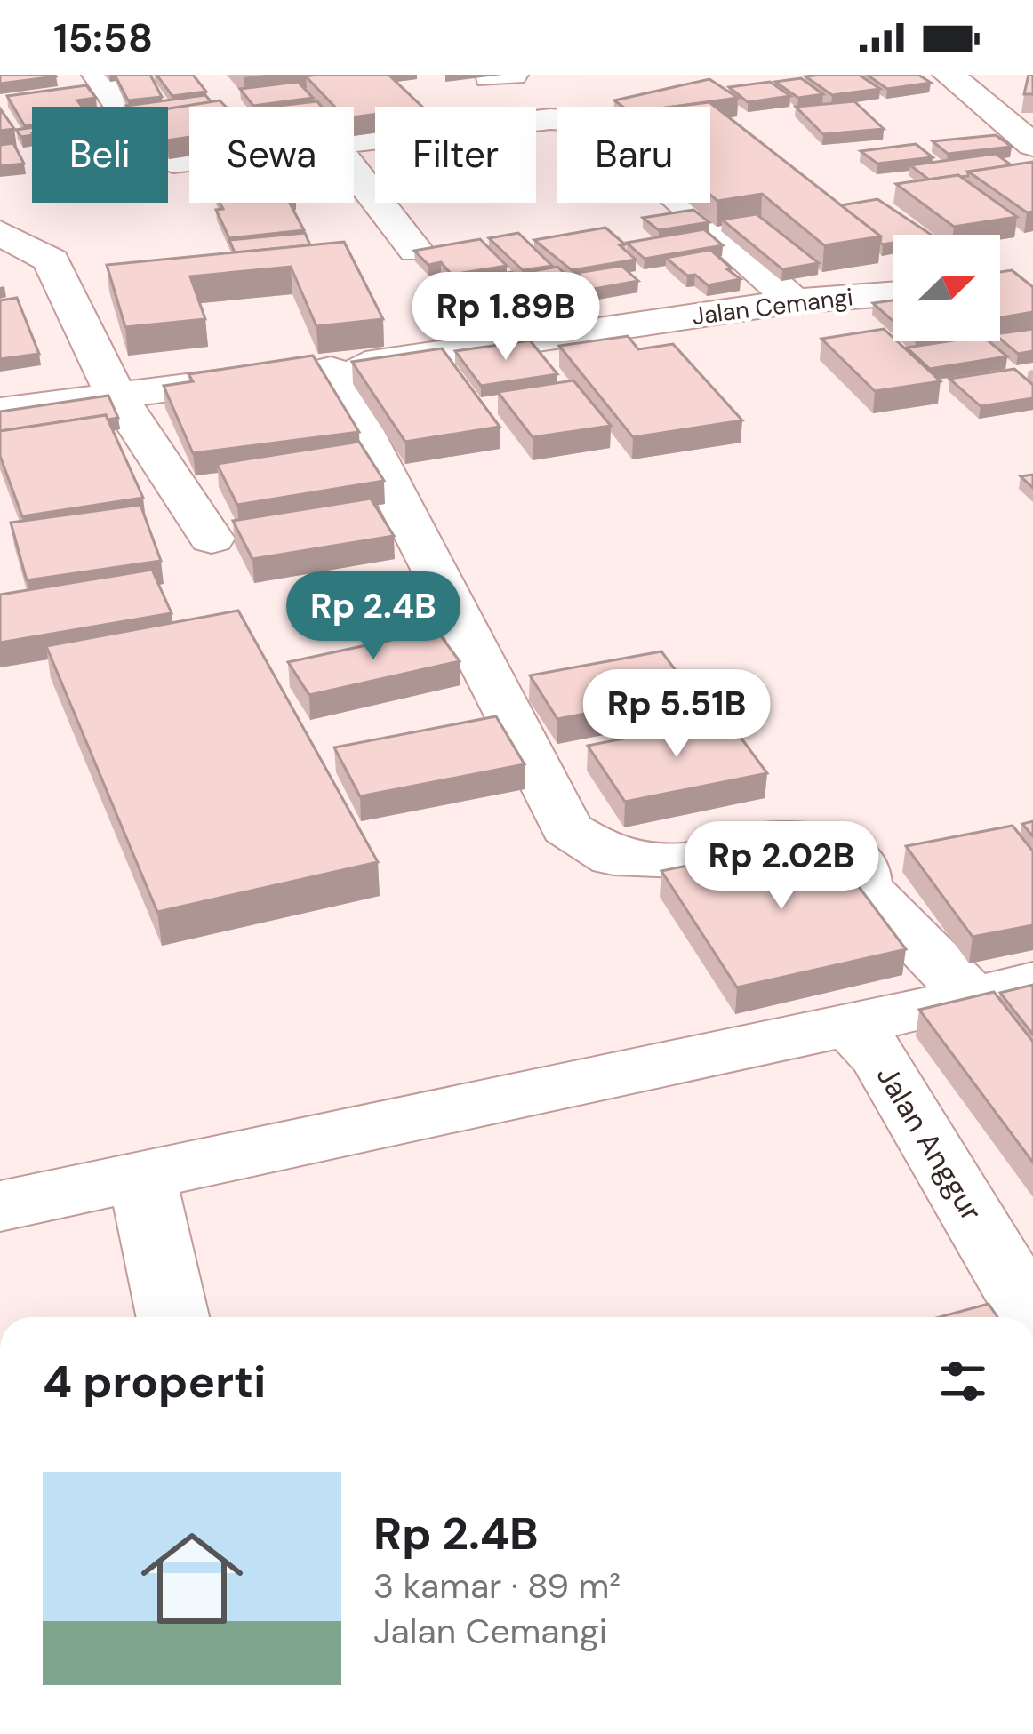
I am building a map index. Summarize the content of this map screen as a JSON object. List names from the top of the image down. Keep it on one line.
{"streets":{"street":["Jalan Cemangi","Jalan Anggur"]},"north":"top right","page":{"status":"15:58","chip":["Beli","Sewa","Filter","Baru"],"price":["Rp 1.89B","Rp 2.4B","Rp 5.51B","Rp 2.02B"],"heading":"4 properti","list":[{"name":"Rp 2.4B","note":"3 kamar · 89 m² · Jalan Cemangi"}]}}
